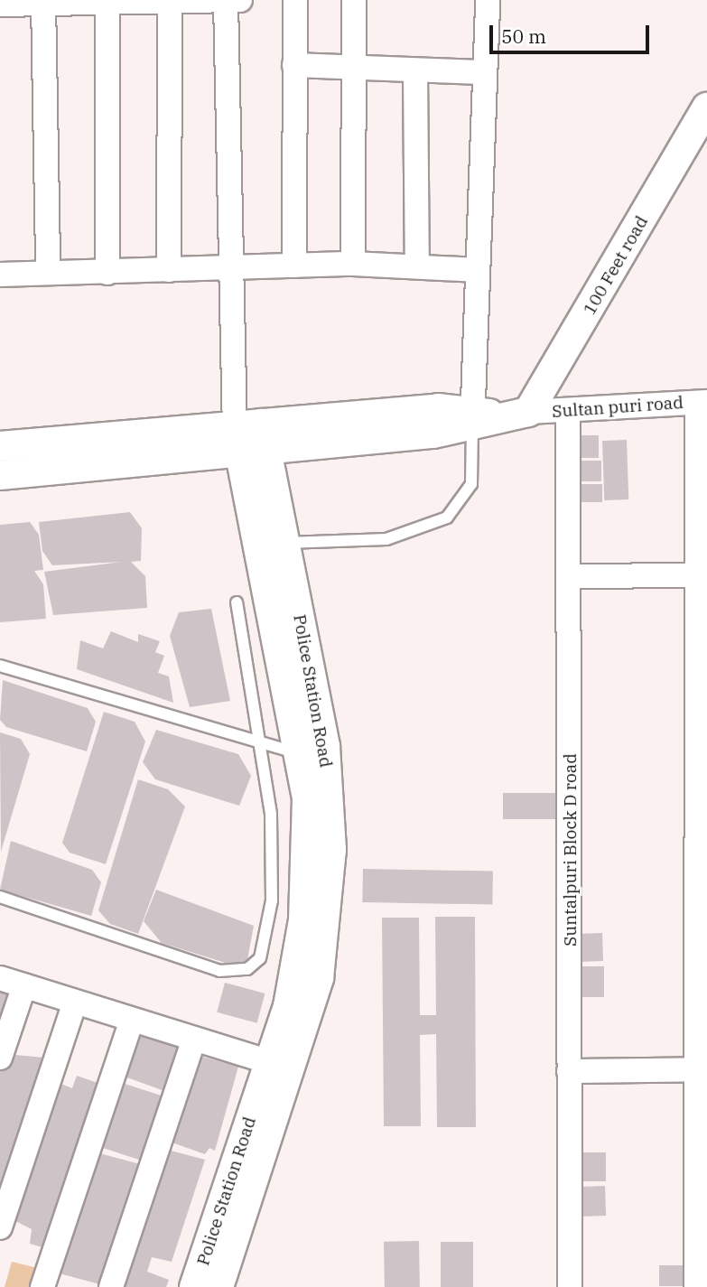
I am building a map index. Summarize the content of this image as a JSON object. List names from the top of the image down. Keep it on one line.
{"streets":{"street":["100 Feet road","Sultan puri road","Police Station Road","Suntalpuri Block D road"]},"crossings":[["100 Feet road","Sultan puri road"],["Sultan puri road","Suntalpuri Block D road"]],"scale_bar":"50 m"}
